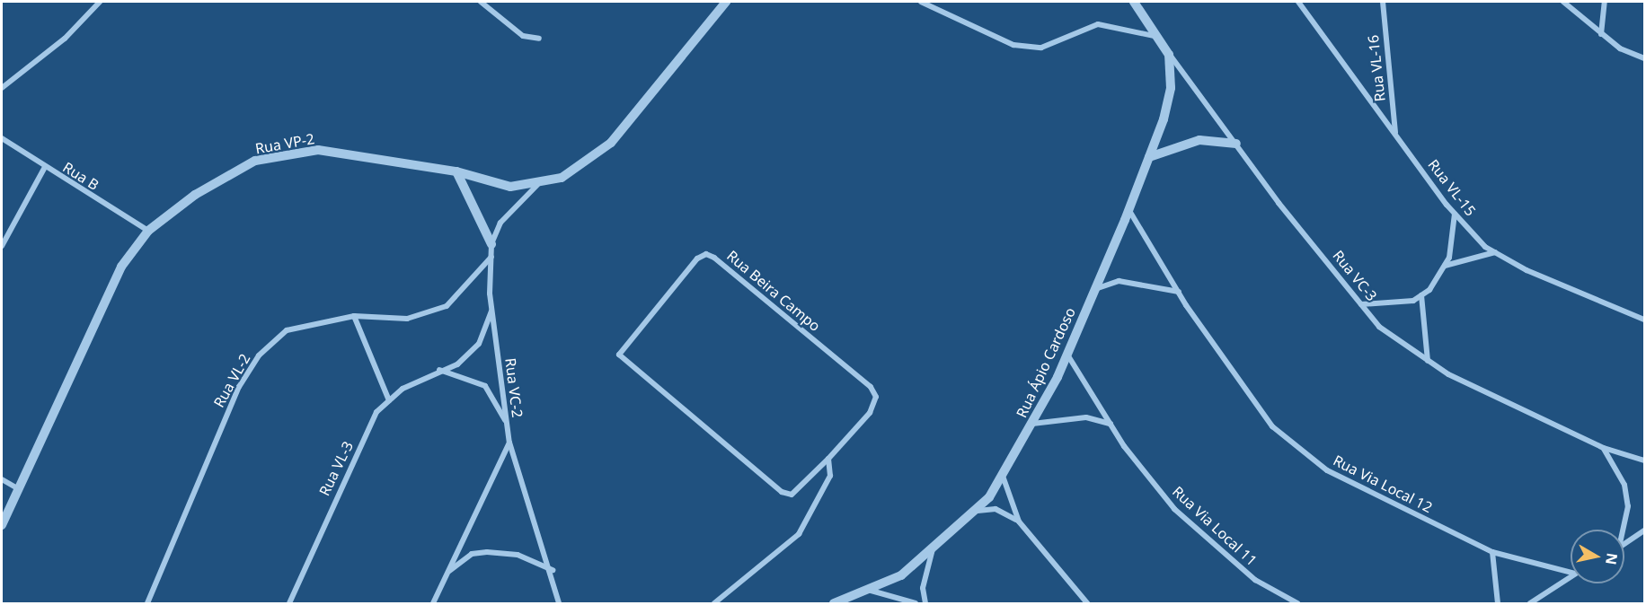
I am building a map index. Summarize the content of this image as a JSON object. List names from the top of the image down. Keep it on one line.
{"streets":{"street":["Rua VL-16","Rua VP-2","Rua B","Rua VL-15","Rua VC-3","Rua Beira Campo","Rua Ápio Cardoso","Rua VL-2","Rua VC-2","Rua VL-3","Rua Via Local 12","Rua Via Local 11"]},"crossings":[["Rua VL-16","Rua VL-15"],["Rua VP-2","Rua B"],["Rua VP-2","Rua VC-2"],["Rua VC-3","Rua Ápio Cardoso"],["Rua Ápio Cardoso","Rua Via Local 12"],["Rua Ápio Cardoso","Rua Via Local 11"],["Rua VL-2","Rua VC-2"],["Rua VC-2","Rua VL-3"]],"north":"right"}
